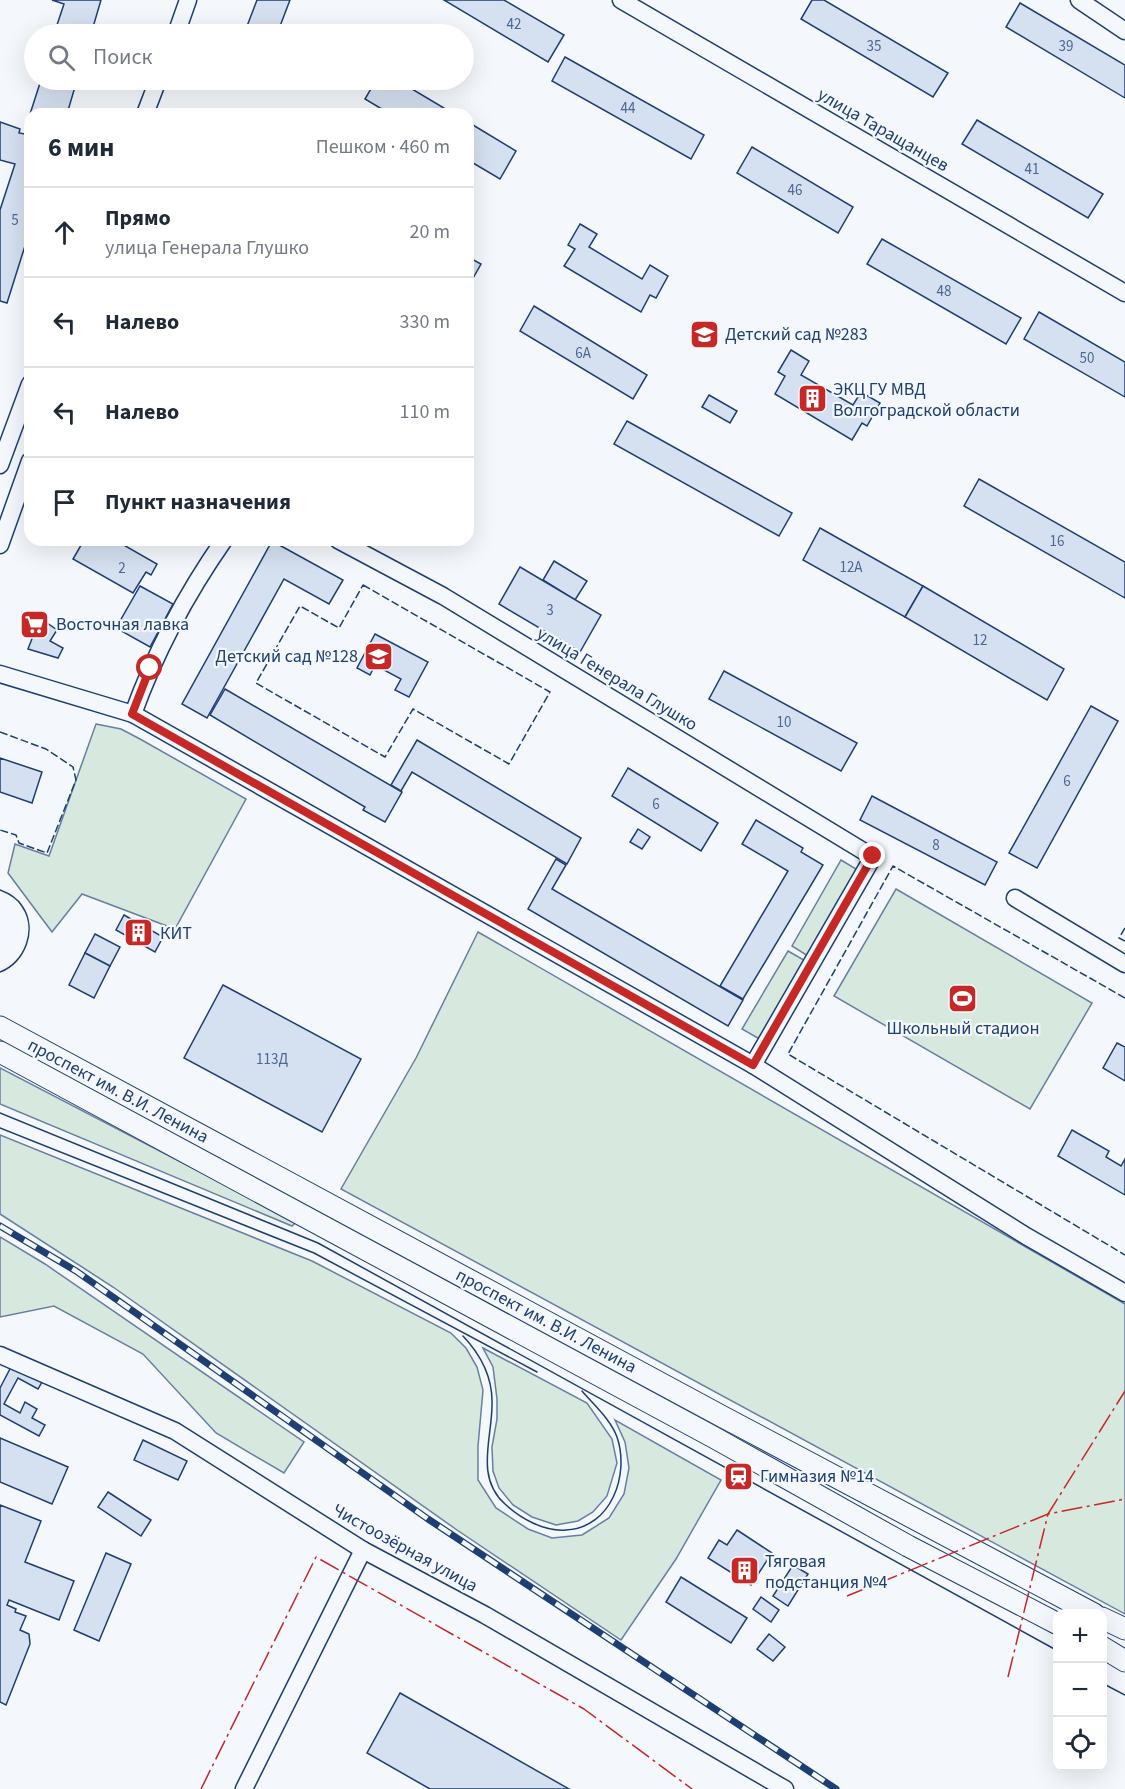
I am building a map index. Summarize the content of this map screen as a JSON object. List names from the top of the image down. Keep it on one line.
{"streets":{"main road":["проспект им. В.И. Ленина"],"street":["улица Таращанцев","улица Генерала Глушко","Чистоозёрная улица"]},"places":{"school or university":["Детский сад №283","Детский сад №128"],"building":["ЭКЦ ГУ МВД Волгоградской области","КИТ","Тяговая подстанция №4"],"supermarket":["Восточная лавка"],"sports":["Школьный стадион"],"station":["Гимназия №14"]},"house_numbers":["42","35","39","44","41","46","5","48","6А","50","16","12А","2","3","12","10","6","6","8","113Д"],"page":{"search":"Поиск","heading":["6 мин","Пешком · 460 m"],"list":[["Прямо","улица Генерала Глушко","20 m"],["Налево","330 m"],["Налево","110 m"],"Пункт назначения"],"map_buttons":["+","−"]}}
